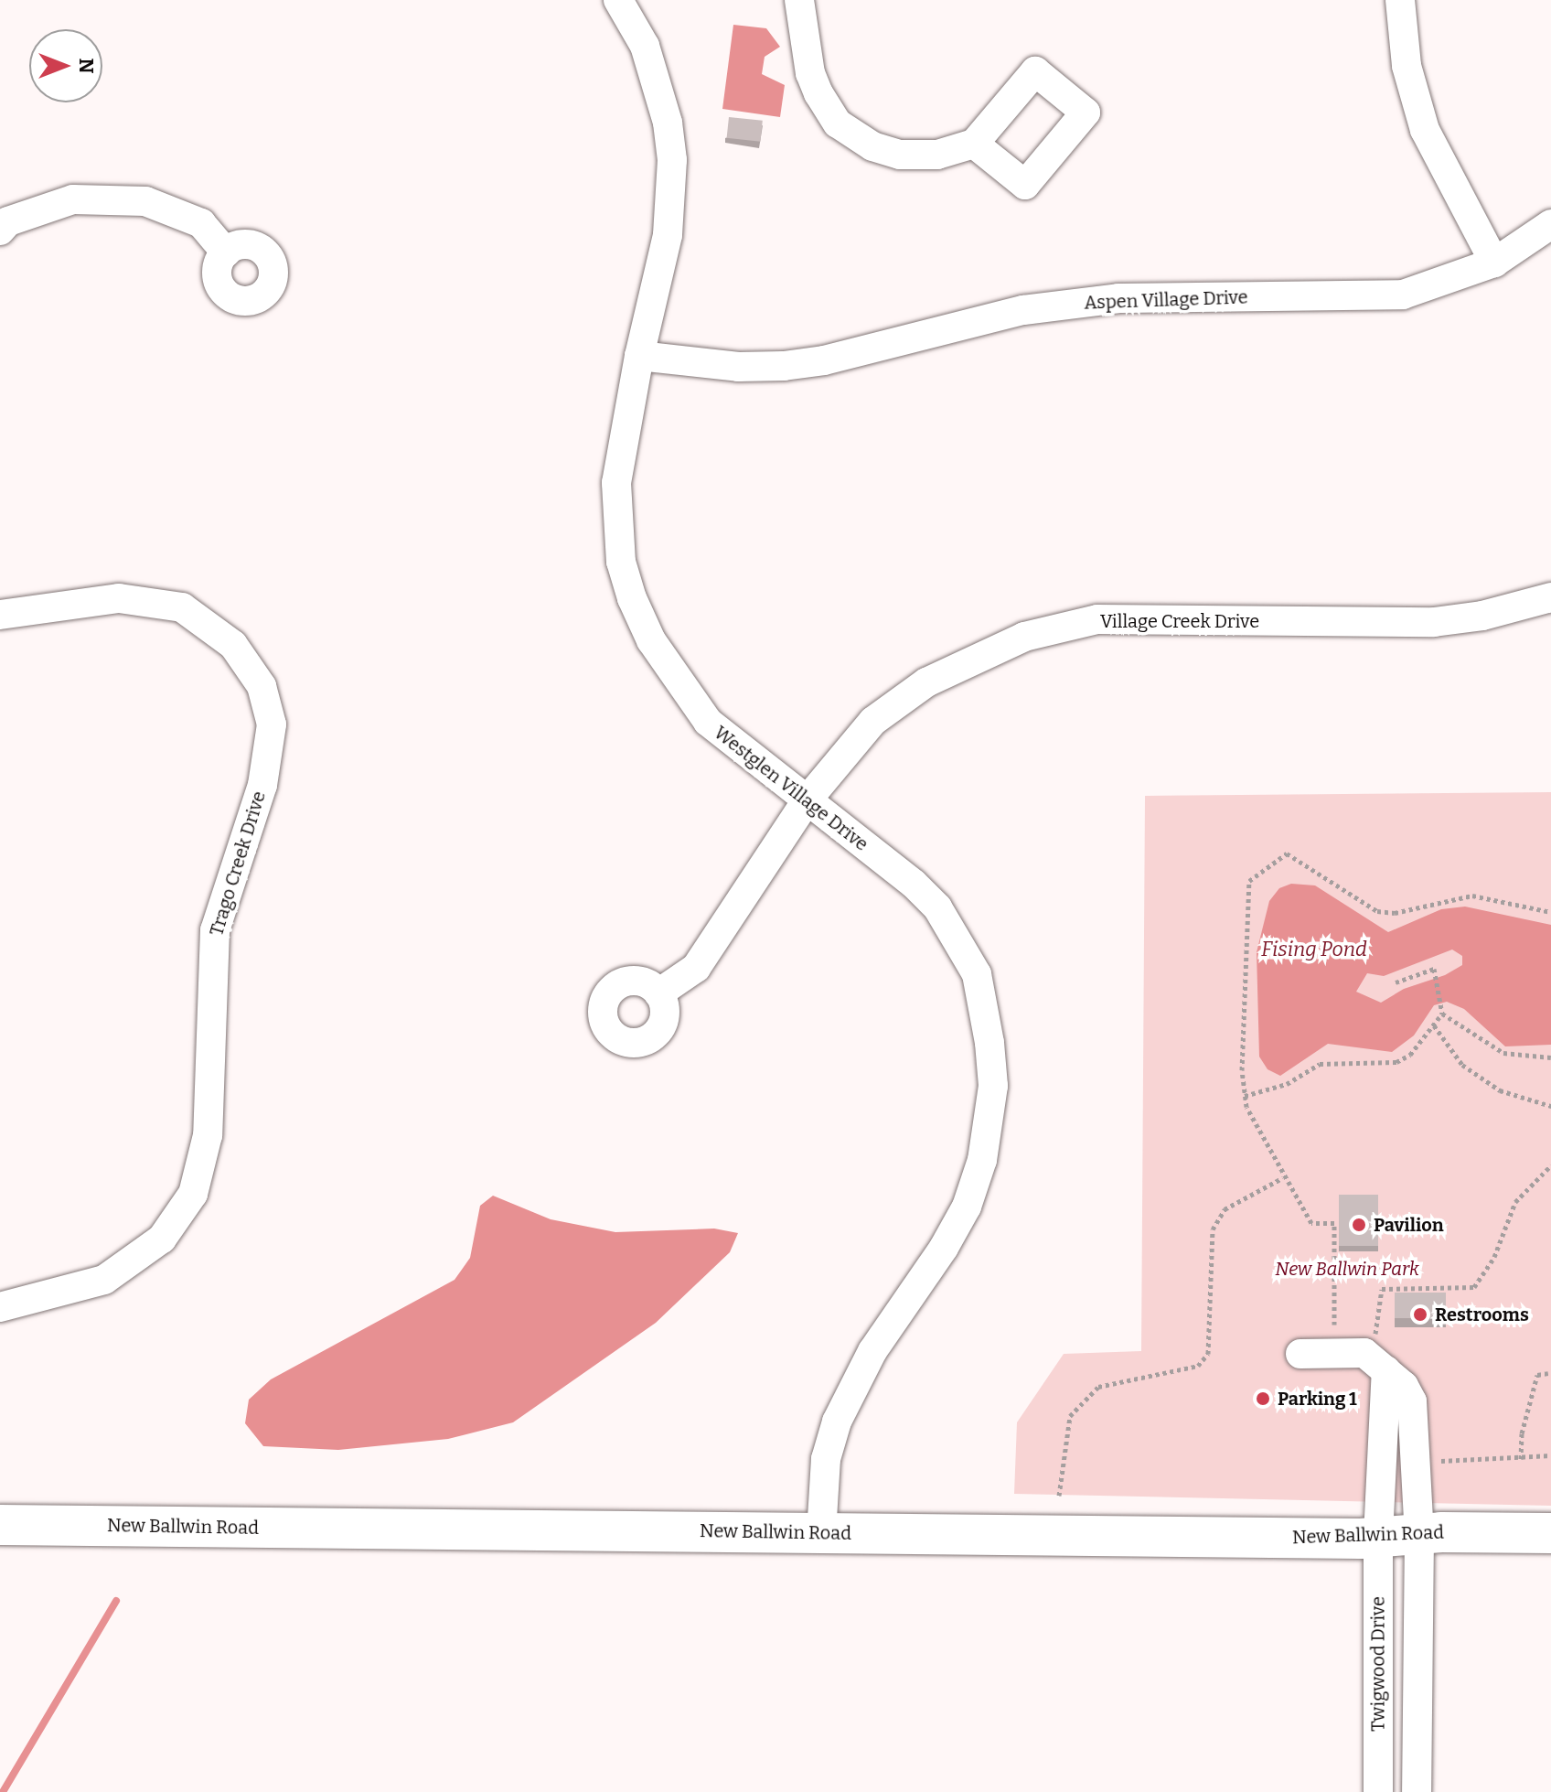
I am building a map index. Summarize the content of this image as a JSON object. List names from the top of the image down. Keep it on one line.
{"streets":{"main road":["New Ballwin Road"],"street":["Aspen Village Drive","Village Creek Drive","Westglen Village Drive","Trago Creek Drive","Twigwood Drive"]},"crossings":[["Aspen Village Drive","Westglen Village Drive"],["Village Creek Drive","Westglen Village Drive"],["Westglen Village Drive","New Ballwin Road"],["New Ballwin Road","Twigwood Drive"]],"water":["Fising Pond"],"parks":["New Ballwin Park"],"places":["Pavilion","Restrooms","Parking 1"],"north":"right"}
